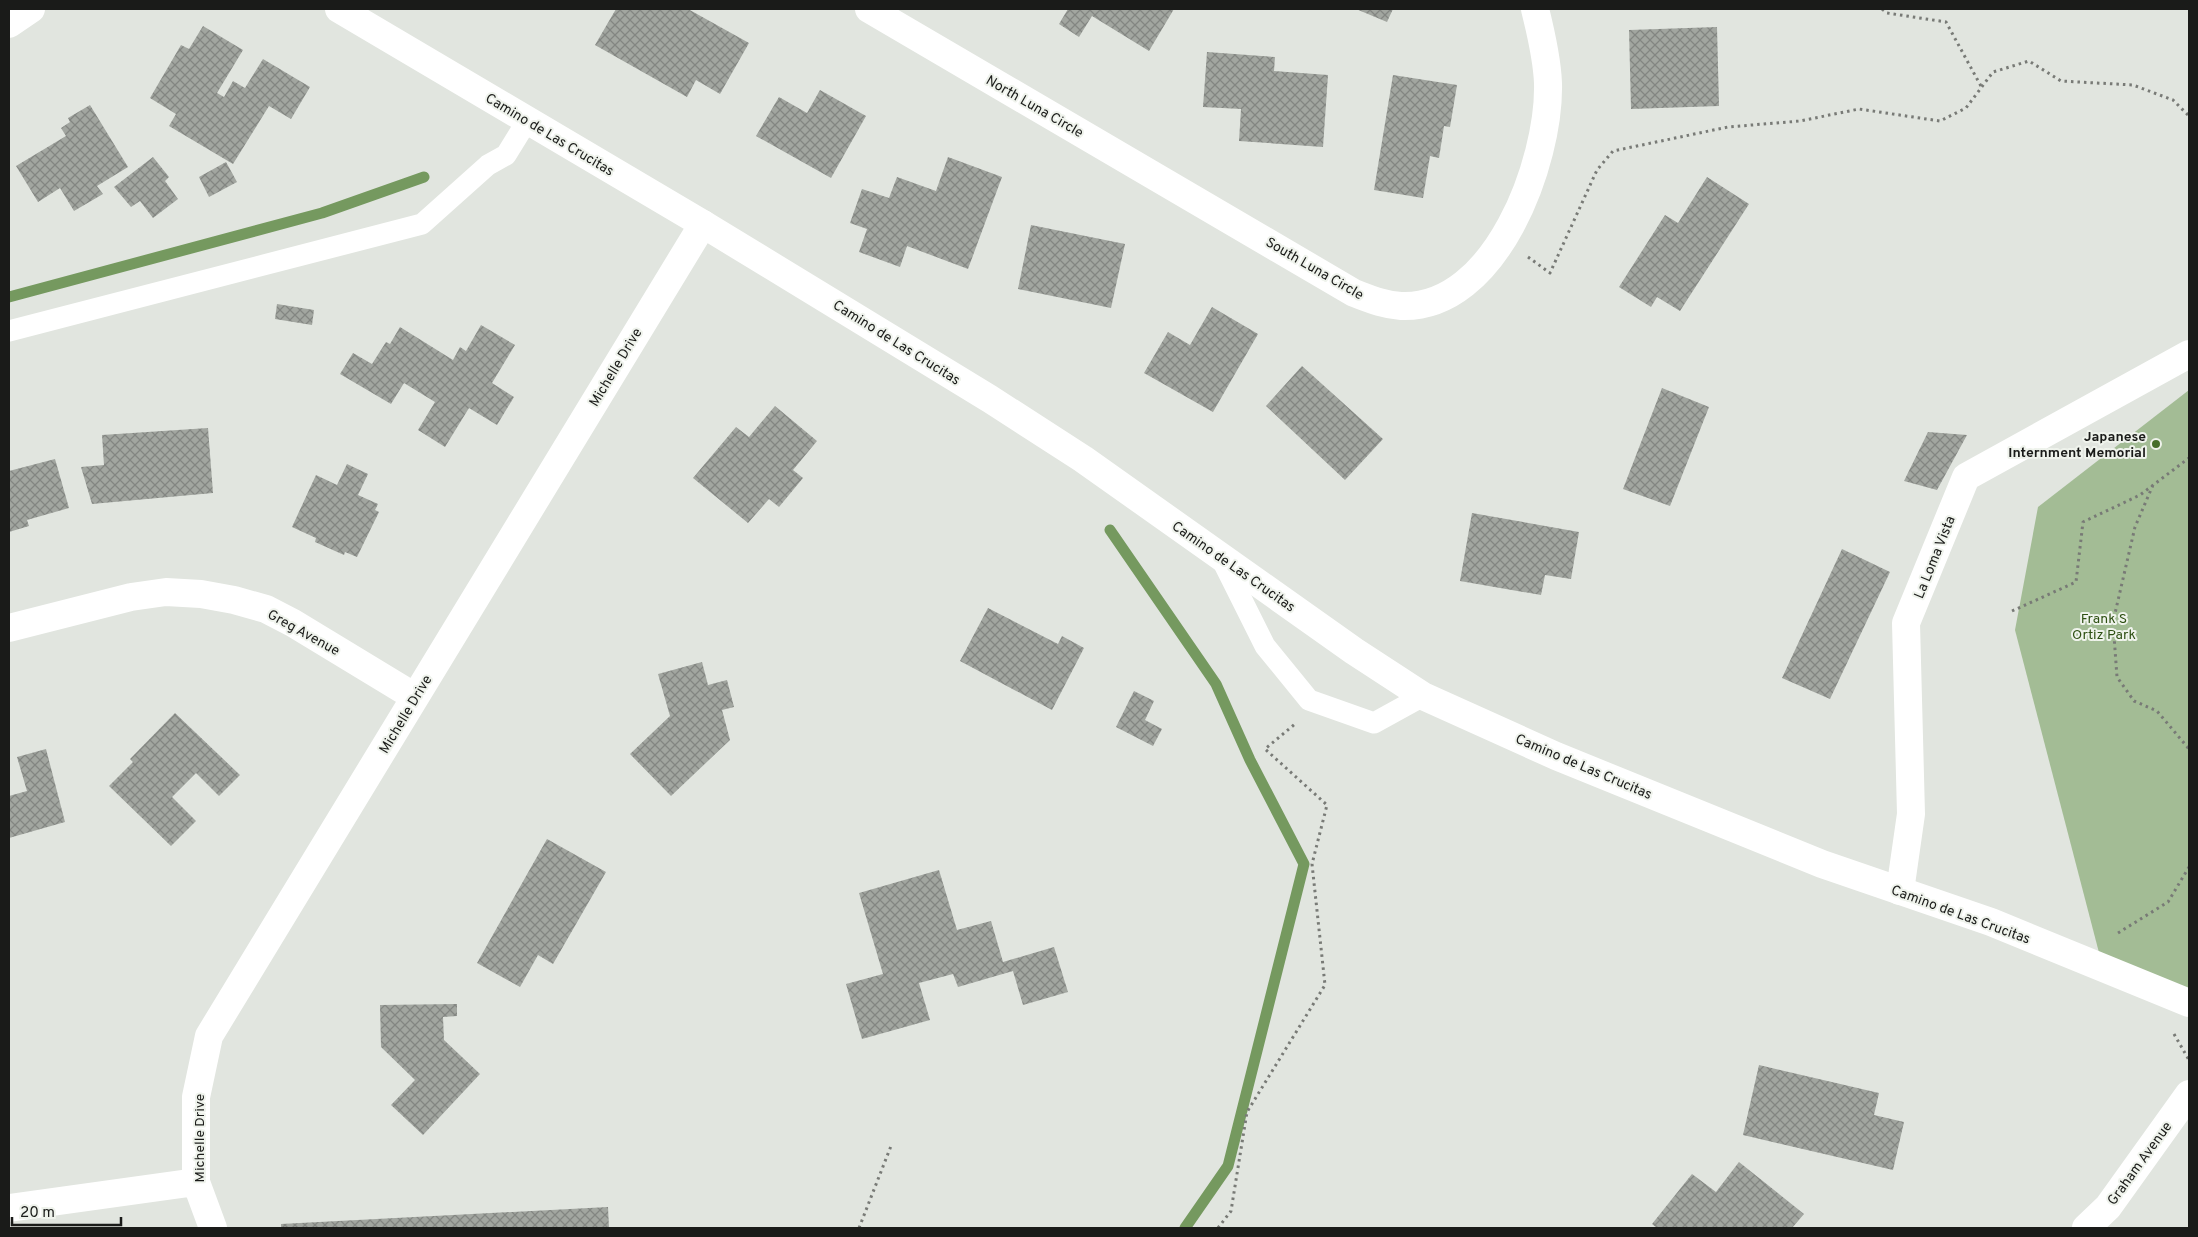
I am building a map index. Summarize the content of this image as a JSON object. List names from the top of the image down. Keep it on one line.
{"streets":{"street":["North Luna Circle","Camino de Las Crucitas","South Luna Circle","Michelle Drive","La Loma Vista","Greg Avenue","Graham Avenue"]},"crossings":[["North Luna Circle","South Luna Circle"],["Camino de Las Crucitas","Michelle Drive"],["Camino de Las Crucitas","La Loma Vista"],["Michelle Drive","Greg Avenue"]],"parks":["Frank S Ortiz Park"],"places":["Japanese Internment Memorial"],"scale_bar":"20 m"}
